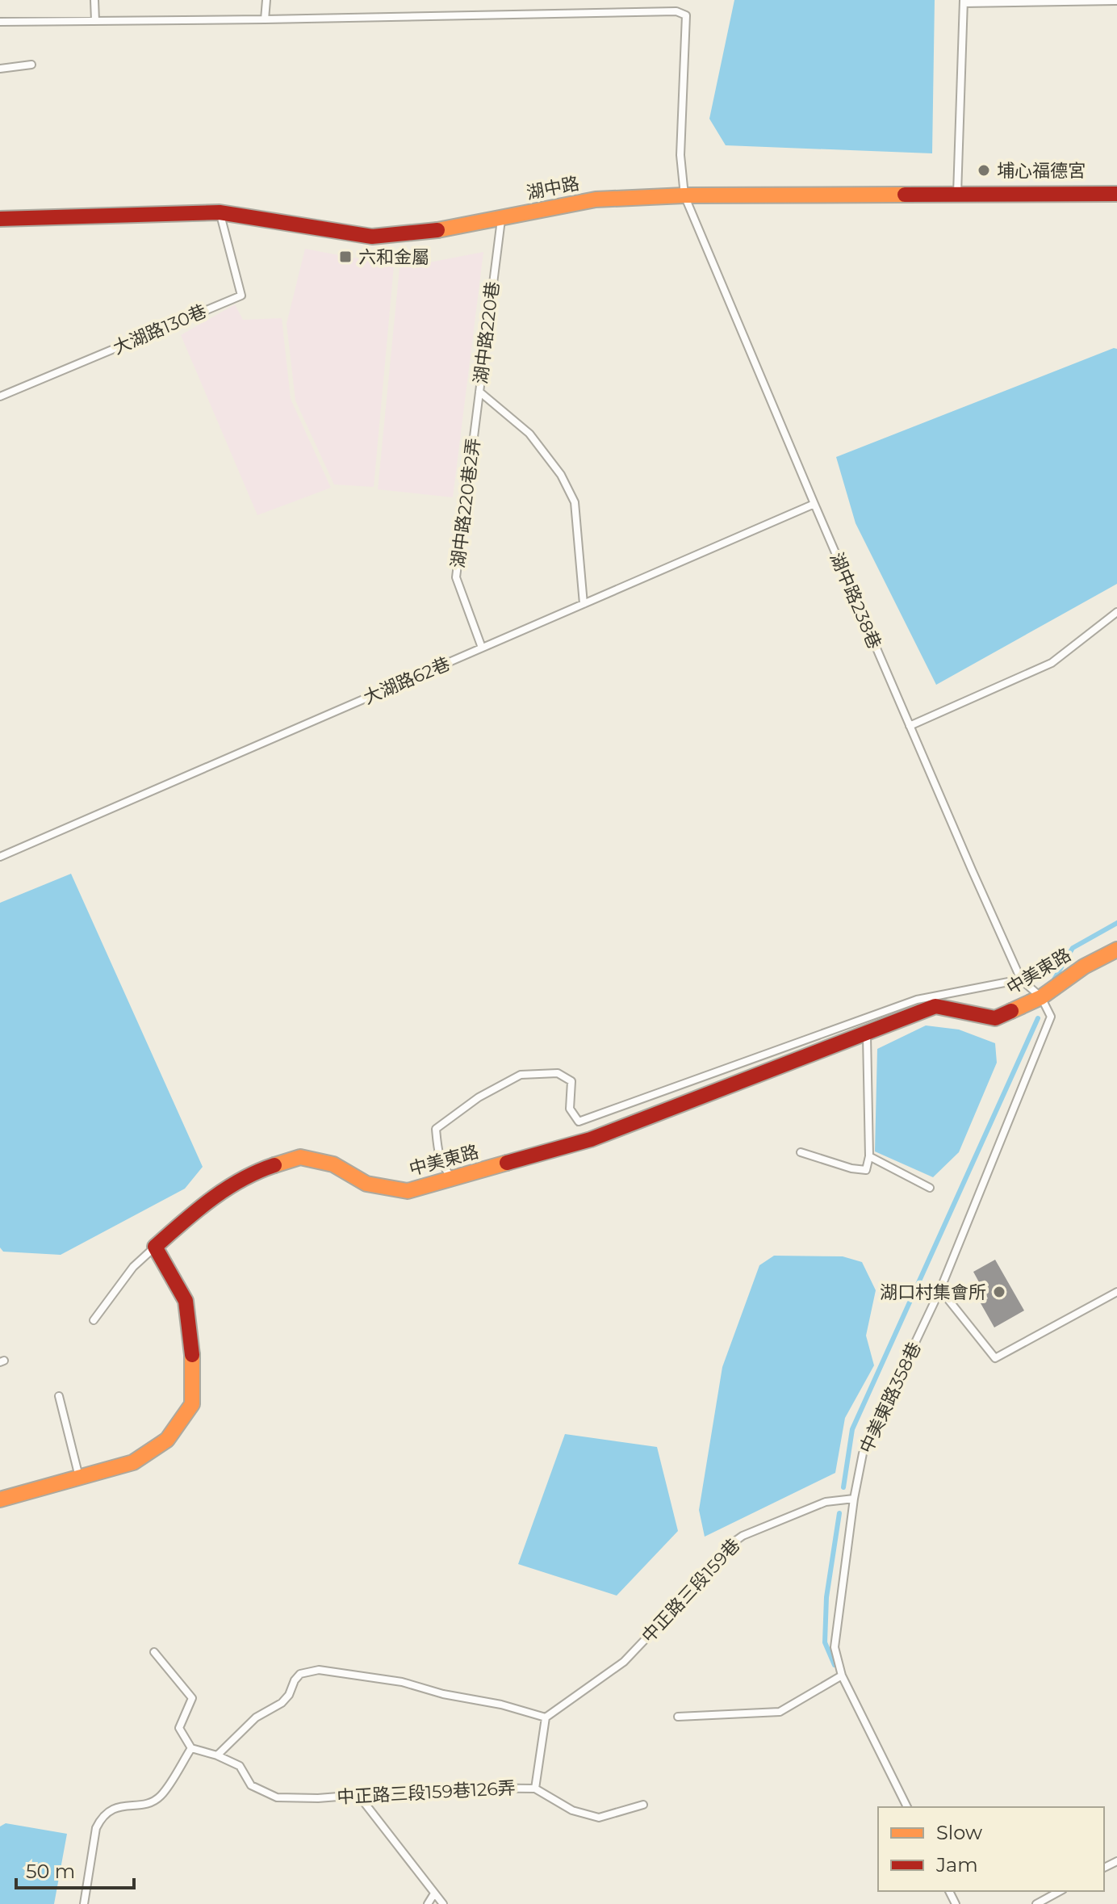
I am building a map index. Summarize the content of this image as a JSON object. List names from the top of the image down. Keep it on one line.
{"streets":{"street":["湖中路","中美東路"],"lane":["大湖路130巷","湖中路220巷","湖中路220巷2弄","湖中路238巷","大湖路62巷","中美東路358巷","中正路三段159巷","中正路三段159巷126弄"]},"crossings":[["湖中路","大湖路130巷"],["湖中路","湖中路220巷"],["湖中路","湖中路238巷"],["湖中路220巷","湖中路220巷2弄"],["湖中路220巷","大湖路62巷"],["湖中路220巷2弄","大湖路62巷"],["湖中路238巷","大湖路62巷"],["湖中路238巷","中美東路"],["湖中路238巷","中美東路358巷"],["中美東路","中美東路358巷"],["中美東路358巷","中正路三段159巷"]],"places":{"other":["埔心福德宮","湖口村集會所"],"transit":["六和金屬"]},"legend":["Slow","Jam"],"scale_bar":"50 m"}
